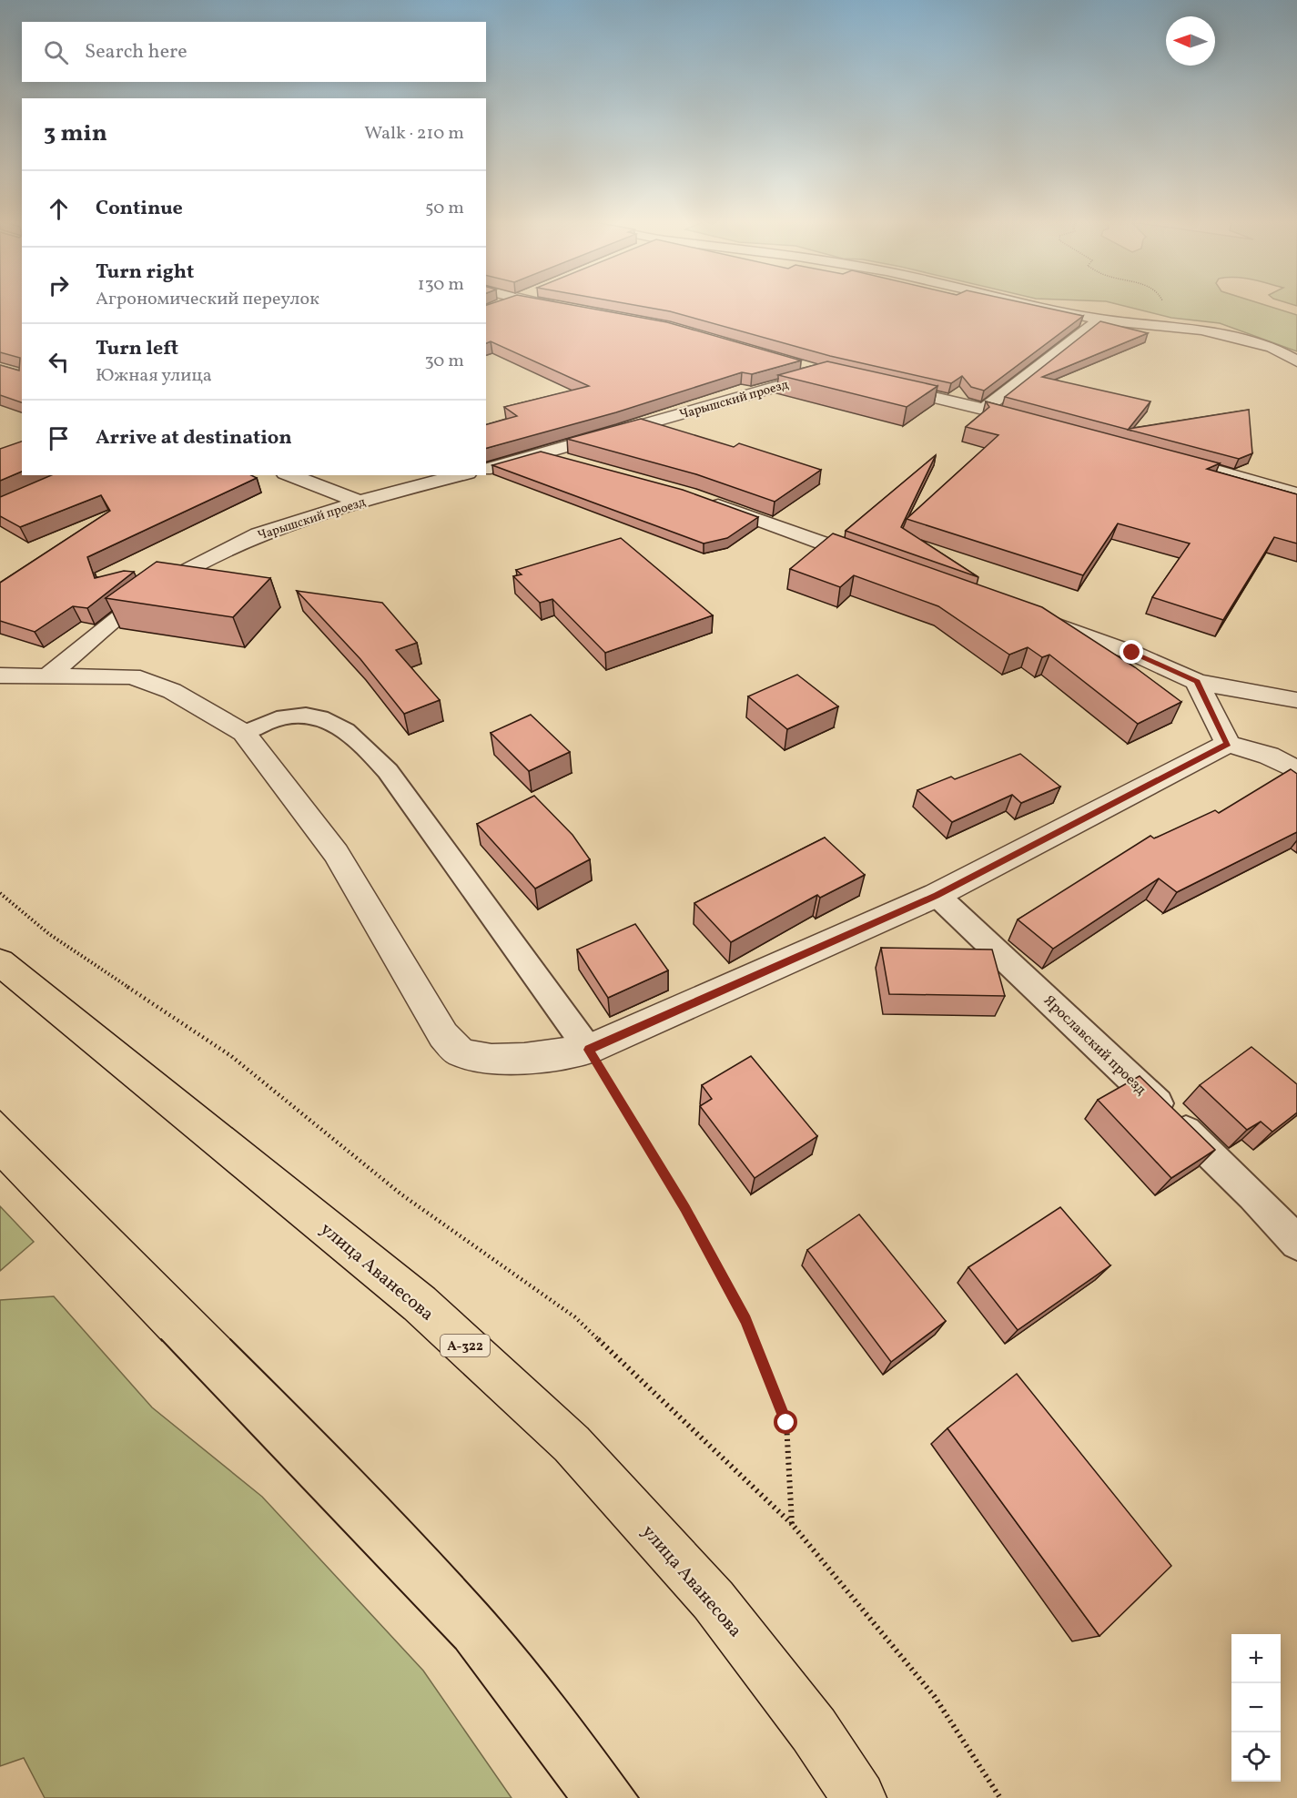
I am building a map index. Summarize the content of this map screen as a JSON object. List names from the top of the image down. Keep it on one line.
{"streets":{"highway":["улица Аванесова","А-322"],"street":["Чарышский проезд"],"lane":["Ярославский проезд"]},"north":"left","page":{"search":"Search here","heading":["3 min","Walk · 210 m"],"list":[["Continue","50 m"],["Turn right","Агрономический переулок","130 m"],["Turn left","Южная улица","30 m"],"Arrive at destination"],"map_buttons":["+","−"]}}
